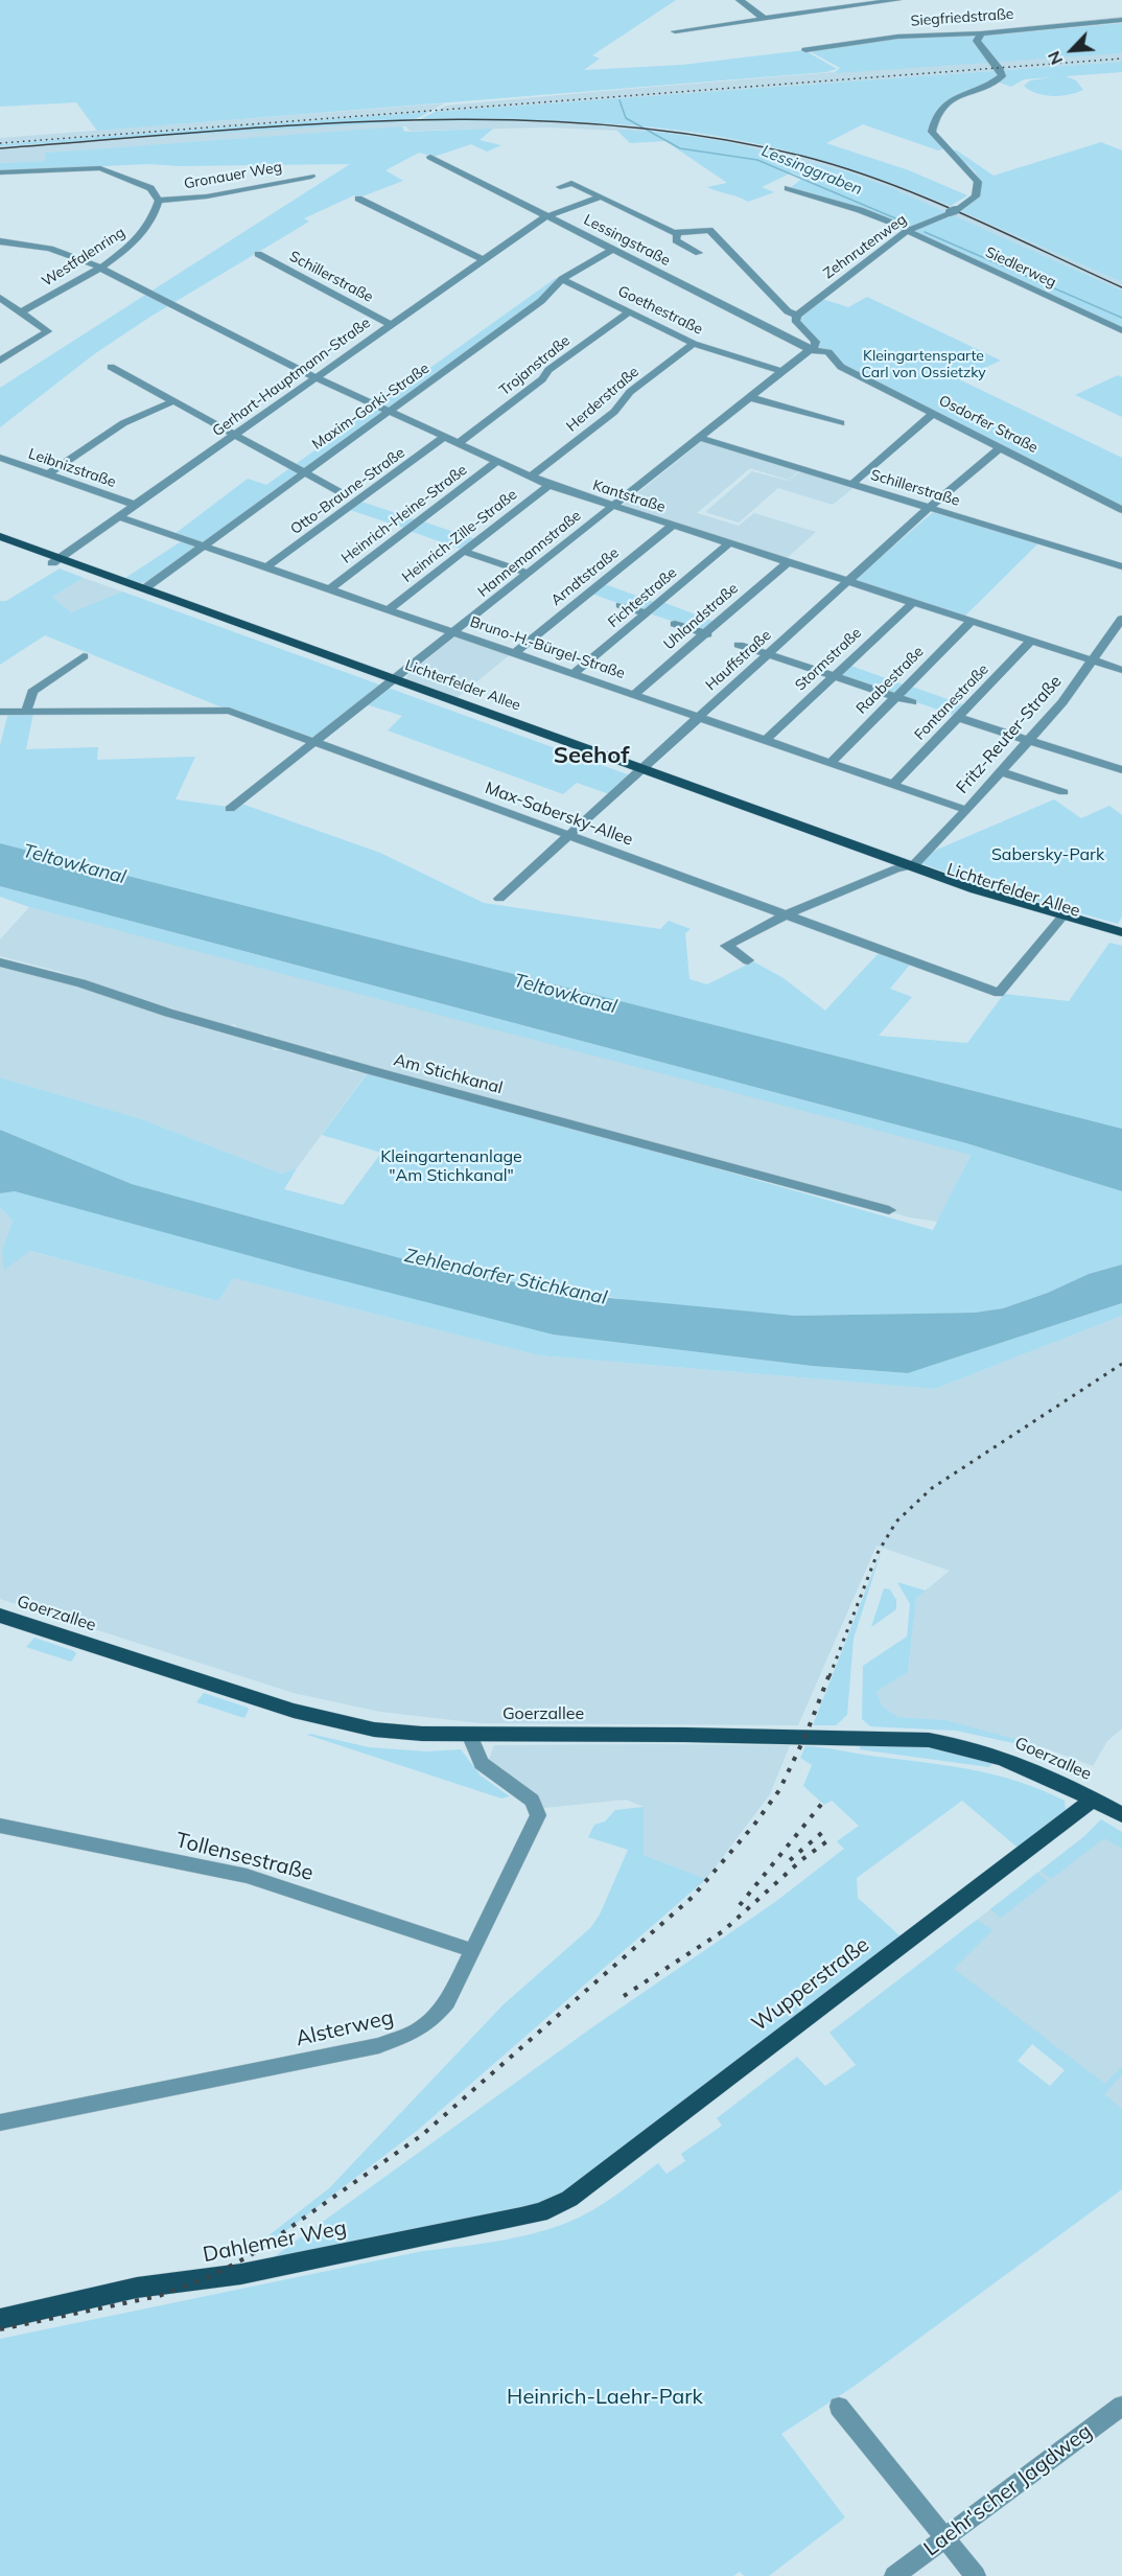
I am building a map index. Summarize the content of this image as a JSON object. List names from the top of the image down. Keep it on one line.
{"streets":{"main road":["Lichterfelder Allee","Goerzallee","Wupperstraße","Dahlemer Weg"],"street":["Siegfriedstraße","Gronauer Weg","Lessingstraße","Zehnrutenweg","Westfalenring","Siedlerweg","Schillerstraße","Goethestraße","Trojanstraße","Gerhart-Hauptmann-Straße","Herderstraße","Maxim-Gorki-Straße","Osdorfer Straße","Leibnizstraße","Otto-Braune-Straße","Kantstraße","Heinrich-Heine-Straße","Heinrich-Zille-Straße","Hannemannstraße","Arndtstraße","Fichtestraße","Uhlandstraße","Bruno-H.-Bürgel-Straße","Stormstraße","Hauffstraße","Raabestraße","Fontanestraße","Fritz-Reuter-Straße","Max-Sabersky-Allee","Am Stichkanal","Tollensestraße","Alsterweg","Laehr'scher Jagdweg"]},"crossings":[["Siegfriedstraße","Zehnrutenweg"],["Gronauer Weg","Westfalenring"],["Lessingstraße","Gerhart-Hauptmann-Straße"],["Lessingstraße","Maxim-Gorki-Straße"],["Lessingstraße","Osdorfer Straße"],["Lessingstraße","Hannemannstraße"],["Zehnrutenweg","Siedlerweg"],["Westfalenring","Kantstraße"],["Schillerstraße","Gerhart-Hauptmann-Straße"],["Schillerstraße","Hannemannstraße"],["Schillerstraße","Hauffstraße"],["Goethestraße","Trojanstraße"],["Goethestraße","Herderstraße"],["Goethestraße","Maxim-Gorki-Straße"],["Goethestraße","Hannemannstraße"],["Trojanstraße","Kantstraße"],["Gerhart-Hauptmann-Straße","Leibnizstraße"],["Gerhart-Hauptmann-Straße","Kantstraße"],["Gerhart-Hauptmann-Straße","Bruno-H.-Bürgel-Straße"],["Gerhart-Hauptmann-Straße","Lichterfelder Allee"],["Herderstraße","Kantstraße"],["Maxim-Gorki-Straße","Kantstraße"],["Maxim-Gorki-Straße","Bruno-H.-Bürgel-Straße"],["Maxim-Gorki-Straße","Lichterfelder Allee"],["Osdorfer Straße","Hannemannstraße"],["Osdorfer Straße","Hauffstraße"],["Otto-Braune-Straße","Kantstraße"],["Otto-Braune-Straße","Bruno-H.-Bürgel-Straße"],["Kantstraße","Heinrich-Heine-Straße"],["Kantstraße","Heinrich-Zille-Straße"],["Kantstraße","Hannemannstraße"],["Kantstraße","Arndtstraße"],["Kantstraße","Fichtestraße"],["Kantstraße","Uhlandstraße"],["Kantstraße","Stormstraße"],["Kantstraße","Hauffstraße"],["Kantstraße","Raabestraße"],["Kantstraße","Fontanestraße"],["Kantstraße","Fritz-Reuter-Straße"],["Heinrich-Heine-Straße","Bruno-H.-Bürgel-Straße"],["Heinrich-Zille-Straße","Bruno-H.-Bürgel-Straße"],["Hannemannstraße","Bruno-H.-Bürgel-Straße"],["Hannemannstraße","Lichterfelder Allee"],["Hannemannstraße","Max-Sabersky-Allee"],["Arndtstraße","Bruno-H.-Bürgel-Straße"],["Fichtestraße","Bruno-H.-Bürgel-Straße"],["Uhlandstraße","Bruno-H.-Bürgel-Straße"],["Bruno-H.-Bürgel-Straße","Stormstraße"],["Bruno-H.-Bürgel-Straße","Hauffstraße"],["Bruno-H.-Bürgel-Straße","Raabestraße"],["Bruno-H.-Bürgel-Straße","Fontanestraße"],["Bruno-H.-Bürgel-Straße","Fritz-Reuter-Straße"],["Hauffstraße","Lichterfelder Allee"],["Hauffstraße","Max-Sabersky-Allee"],["Lichterfelder Allee","Fritz-Reuter-Straße"],["Lichterfelder Allee","Max-Sabersky-Allee"],["Goerzallee","Wupperstraße"],["Goerzallee","Alsterweg"],["Tollensestraße","Alsterweg"],["Wupperstraße","Dahlemer Weg"]],"districts":["Seehof"],"water":["Lessinggraben","Teltowkanal","Zehlendorfer Stichkanal"],"parks":["Kleingartensparte Carl von Ossietzky","Sabersky-Park","Kleingartenanlage \"Am Stichkanal\"","Heinrich-Laehr-Park"],"north":"bottom left"}
